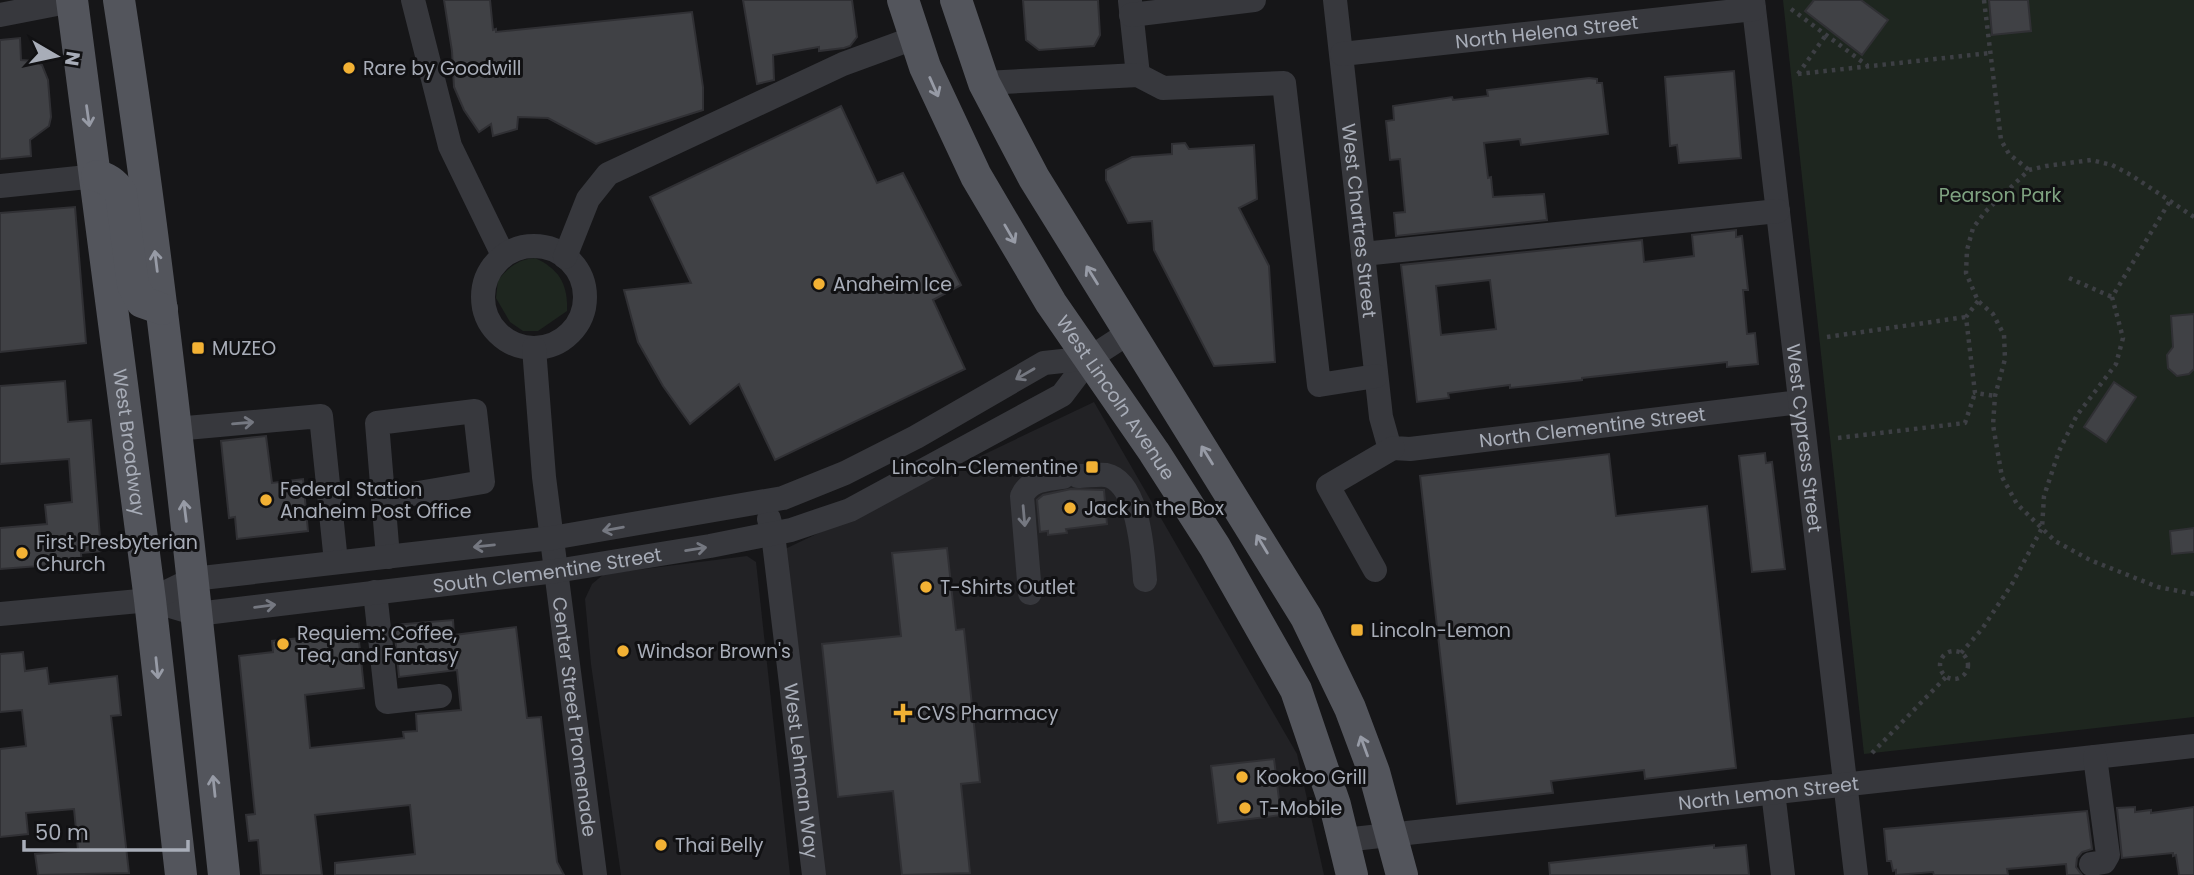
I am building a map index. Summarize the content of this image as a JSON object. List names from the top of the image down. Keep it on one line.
{"streets":{"main road":["West Lincoln Avenue","West Broadway"],"street":["North Helena Street","West Chartres Street","North Clementine Street","West Cypress Street","South Clementine Street","Center Street Promenade","West Lehman Way","North Lemon Street"]},"crossings":[["North Helena Street","West Chartres Street"],["North Helena Street","West Cypress Street"],["West Chartres Street","North Clementine Street"],["West Lincoln Avenue","South Clementine Street"],["West Lincoln Avenue","North Lemon Street"],["North Clementine Street","West Cypress Street"],["West Cypress Street","North Lemon Street"],["West Broadway","South Clementine Street"],["South Clementine Street","Center Street Promenade"],["South Clementine Street","West Lehman Way"]],"parks":["Pearson Park"],"places":{"other":["Rare by Goodwill","Anaheim Ice","Federal Station Anaheim Post Office","Jack in the Box","First Presbyterian Church","T-Shirts Outlet","Requiem: Coffee, Tea, and Fantasy","Windsor Brown's","Kookoo Grill","T-Mobile","Thai Belly"],"transit":["MUZEO","Lincoln-Clementine","Lincoln-Lemon"],"health":["CVS Pharmacy"]},"scale_bar":"50 m","north":"right"}
